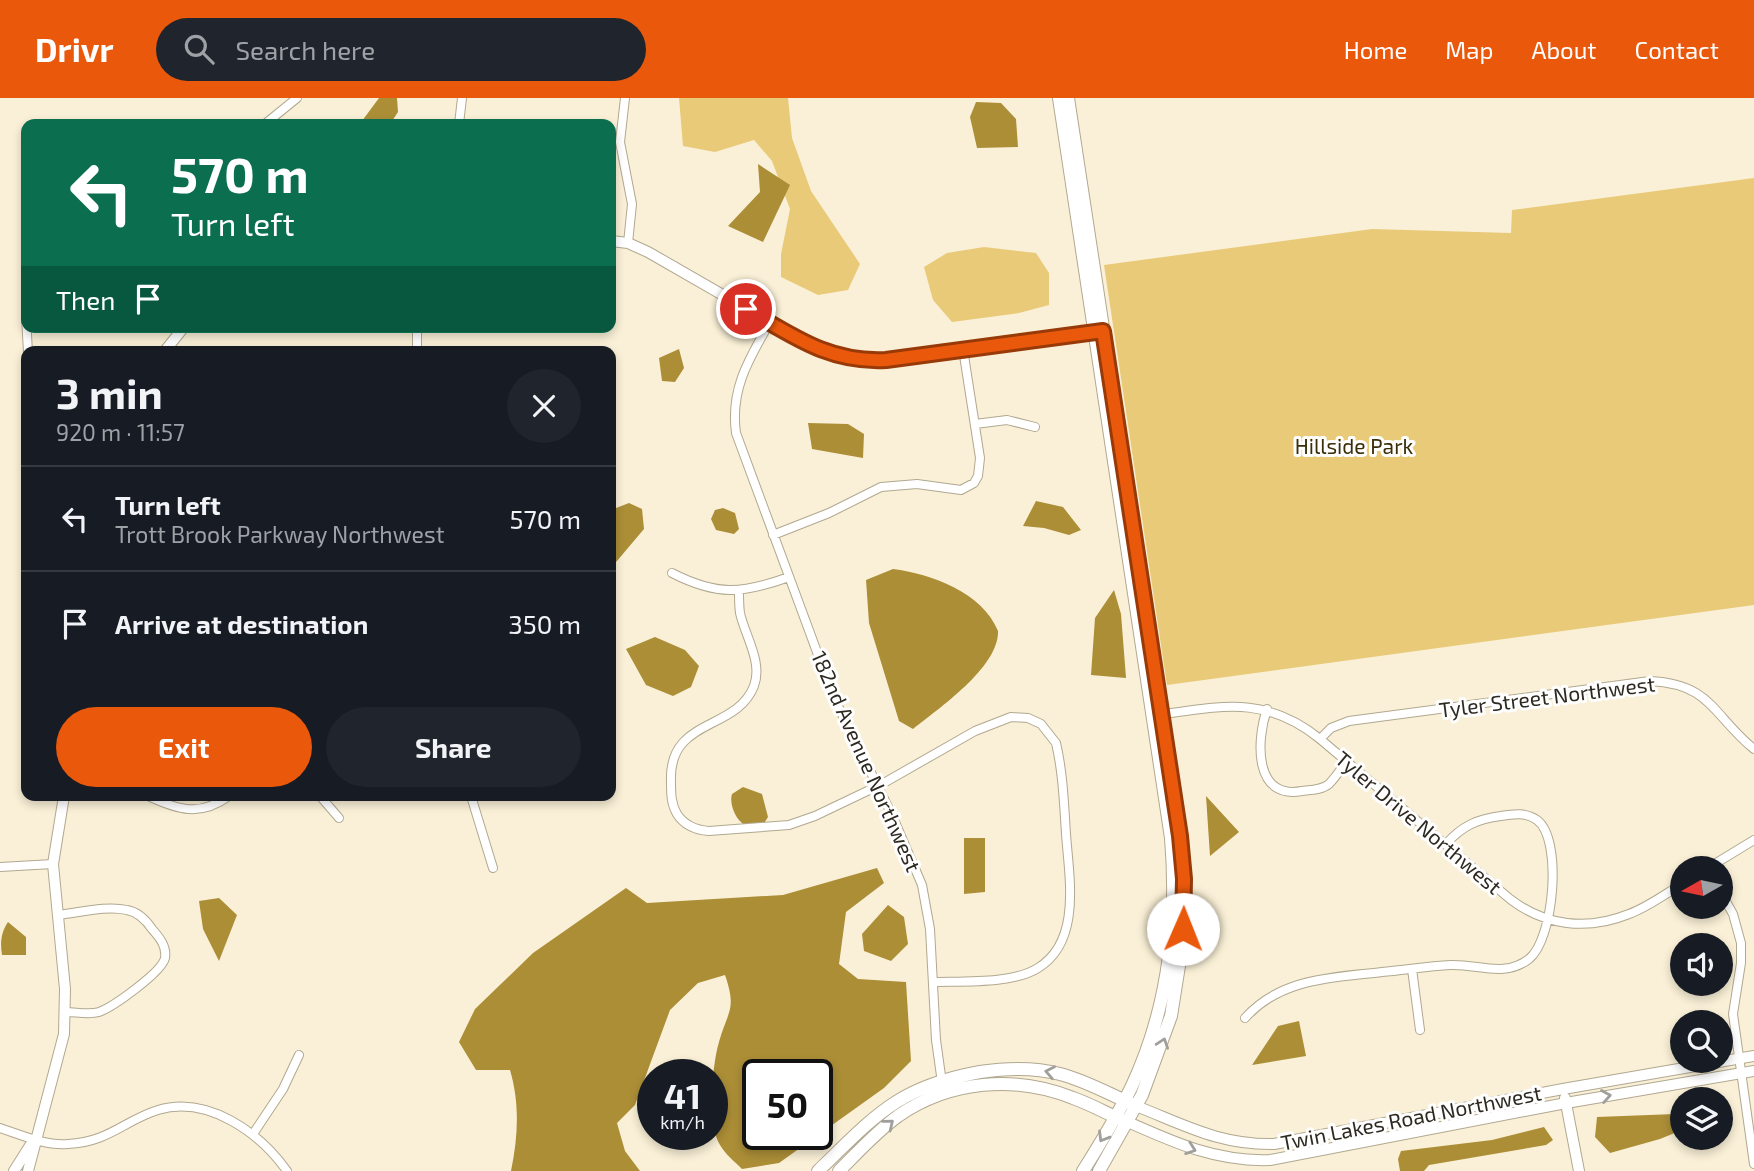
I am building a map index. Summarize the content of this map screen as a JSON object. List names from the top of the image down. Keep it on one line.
{"streets":{"main road":["Twin Lakes Road Northwest"],"street":["Tyler Street Northwest","182nd Avenue Northwest","Tyler Drive Northwest"]},"crossings":[["Tyler Street Northwest","Tyler Drive Northwest"],["182nd Avenue Northwest","Twin Lakes Road Northwest"]],"parks":["Hillside Park"],"north":"left","page":{"header":"Drivr","search":"Search here","nav":["Home","Map","About","Contact"],"turn":["570 m","Turn left"],"then":"Then","heading":["3 min","920 m · 11:57"],"list":[{"name":"Turn left","note":"Trott Brook Parkway Northwest","value":"570 m"},{"name":"Arrive at destination","value":"350 m"}],"buttons":["Exit","Share"],"speed":"41 km/h","limit":"50"}}
